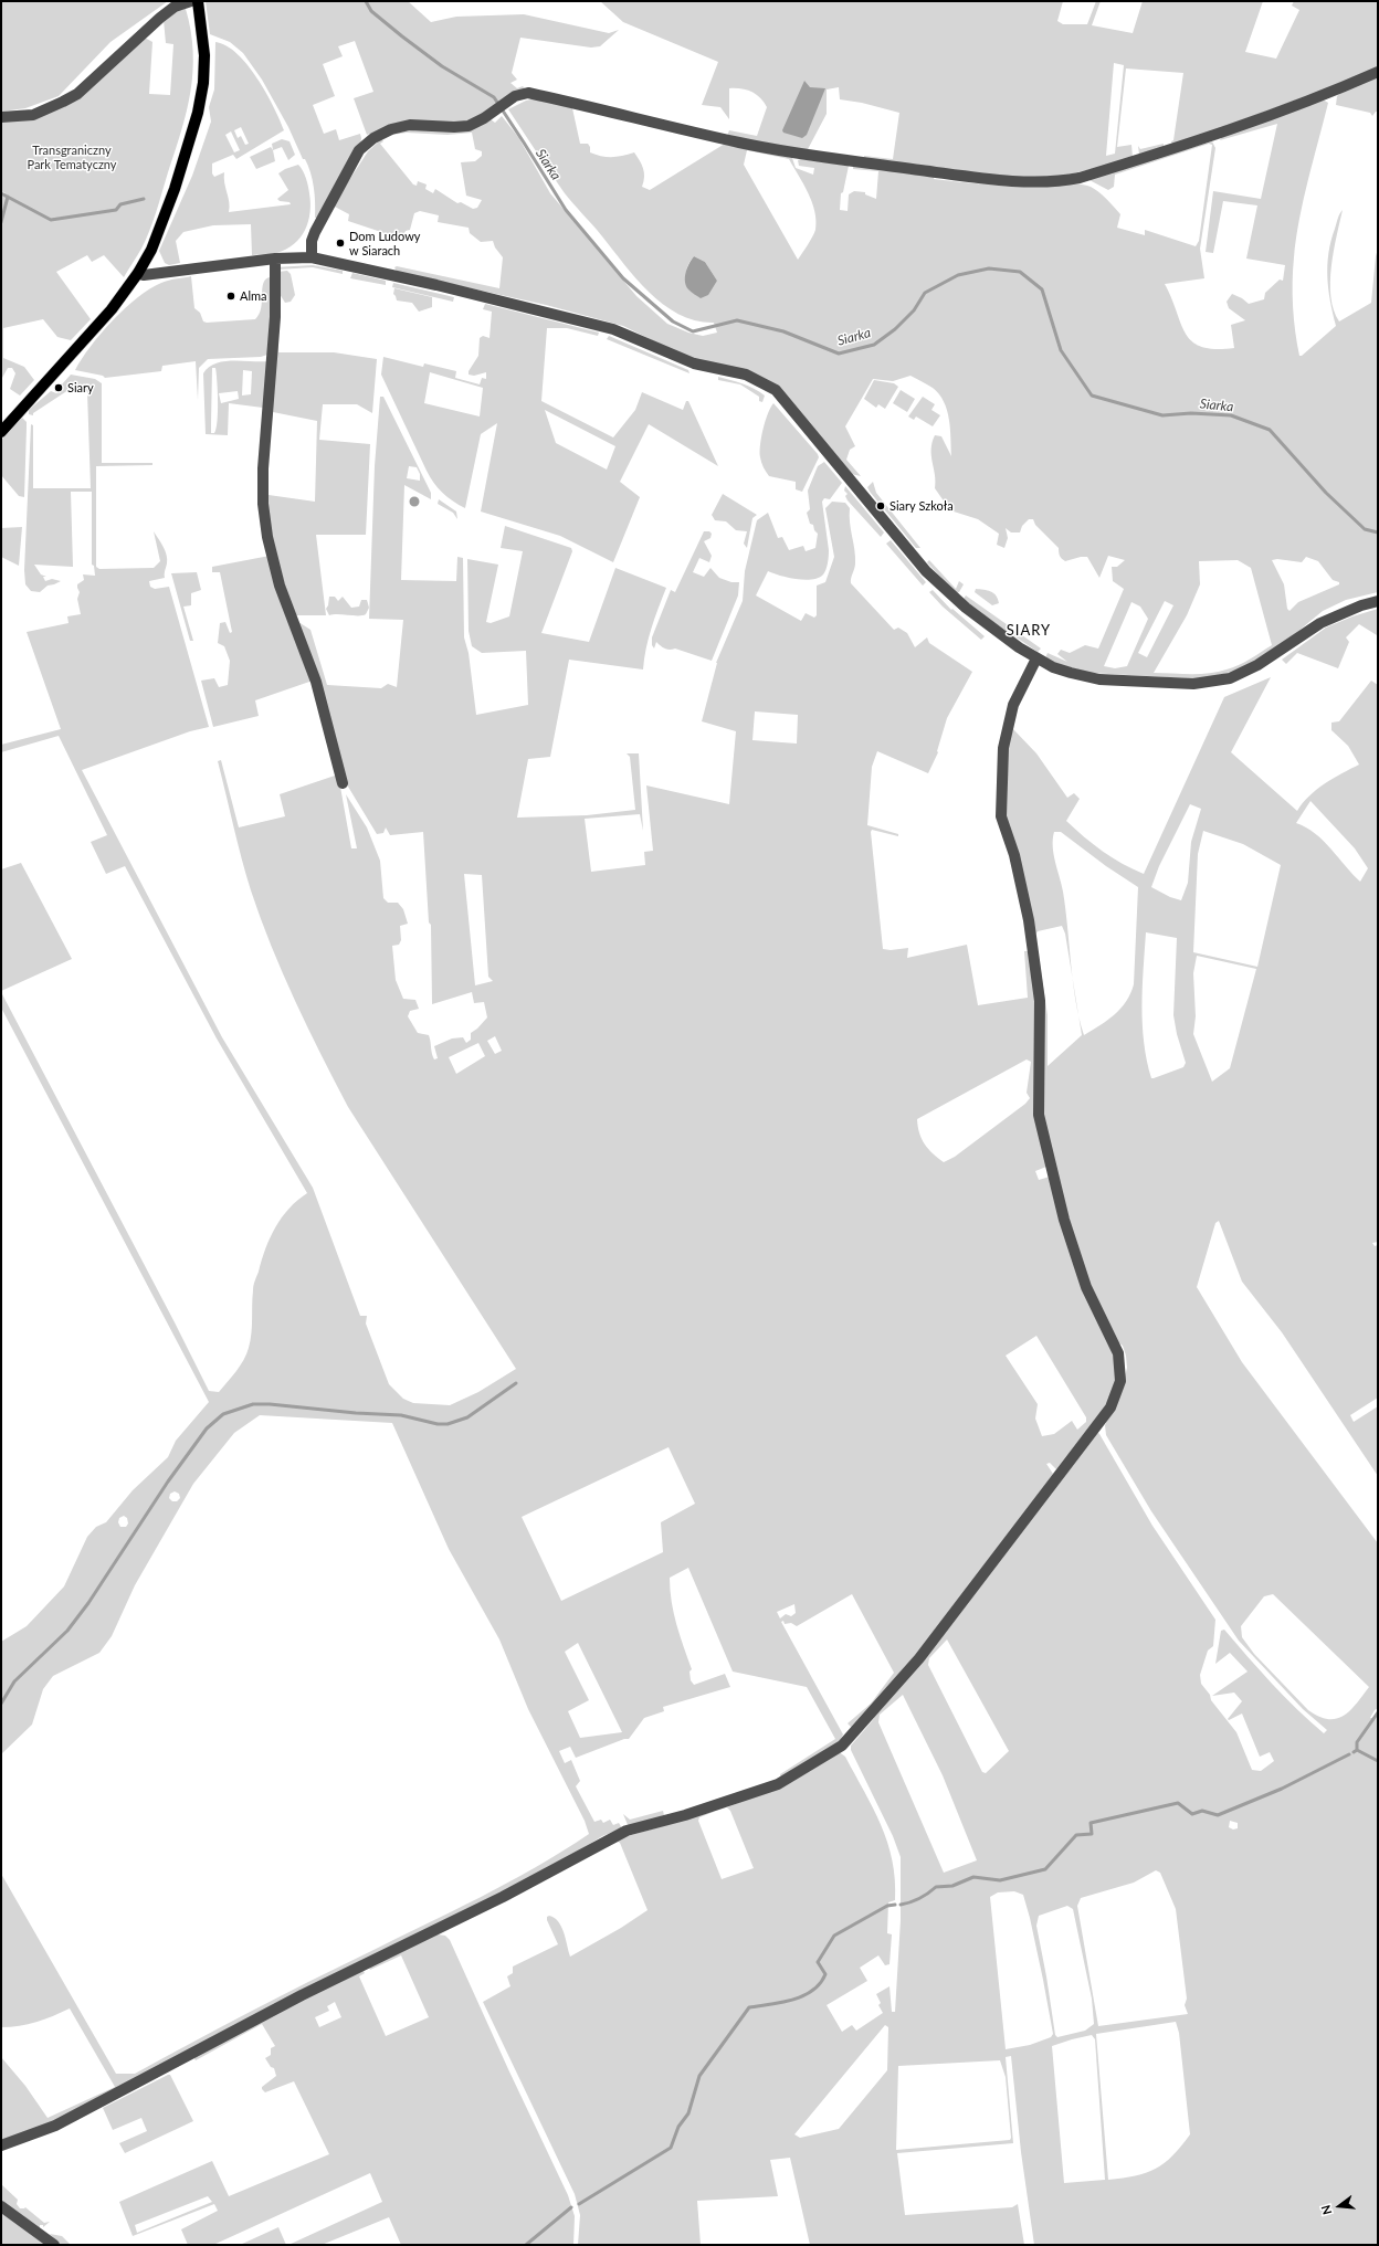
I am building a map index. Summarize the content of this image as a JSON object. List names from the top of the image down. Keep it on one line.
{"districts":["SIARY"],"water":["Siarka"],"parks":["Transgraniczny Park Tematyczny"],"places":["Dom Ludowy w Siarach","Alma","Siary","Siary Szkoła"],"north":"left"}
